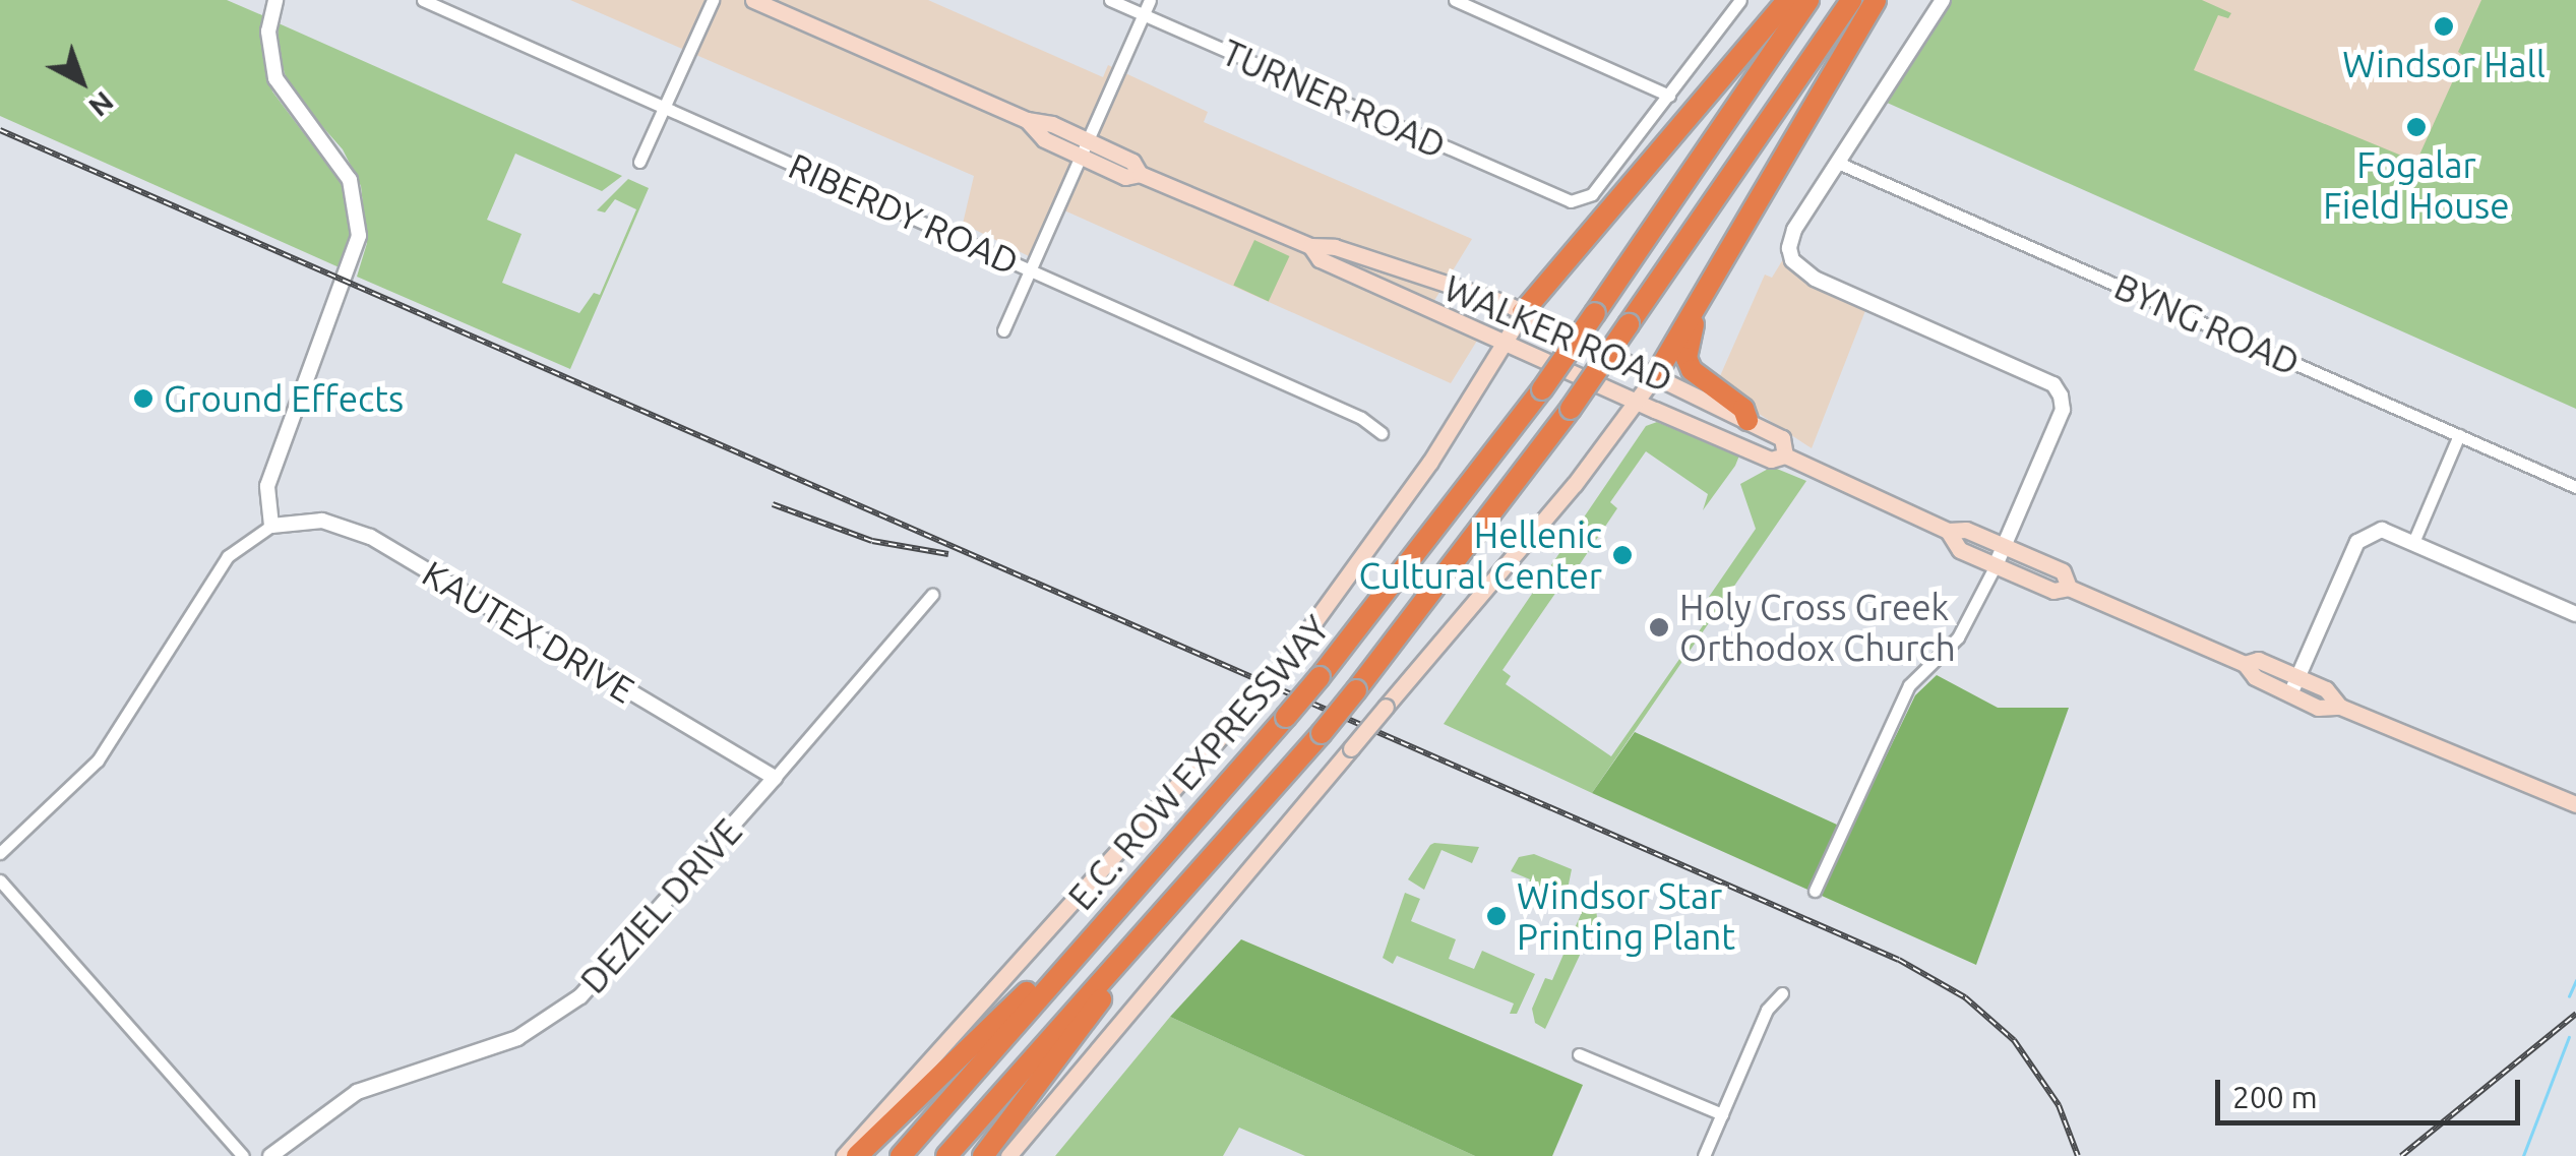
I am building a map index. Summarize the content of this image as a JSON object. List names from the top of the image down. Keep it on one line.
{"streets":{"highway":["E.C. ROW EXPRESSWAY"],"main road":["WALKER ROAD"],"street":["TURNER ROAD","RIBERDY ROAD","BYNG ROAD","KAUTEX DRIVE","DEZIEL DRIVE"]},"crossings":[["KAUTEX DRIVE","DEZIEL DRIVE"]],"places":["Windsor Hall","Fogalar Field House","Ground Effects","Hellenic Cultural Center","Holy Cross Greek Orthodox Church","Windsor Star Printing Plant"],"scale_bar":"200 m","north":"bottom right"}
